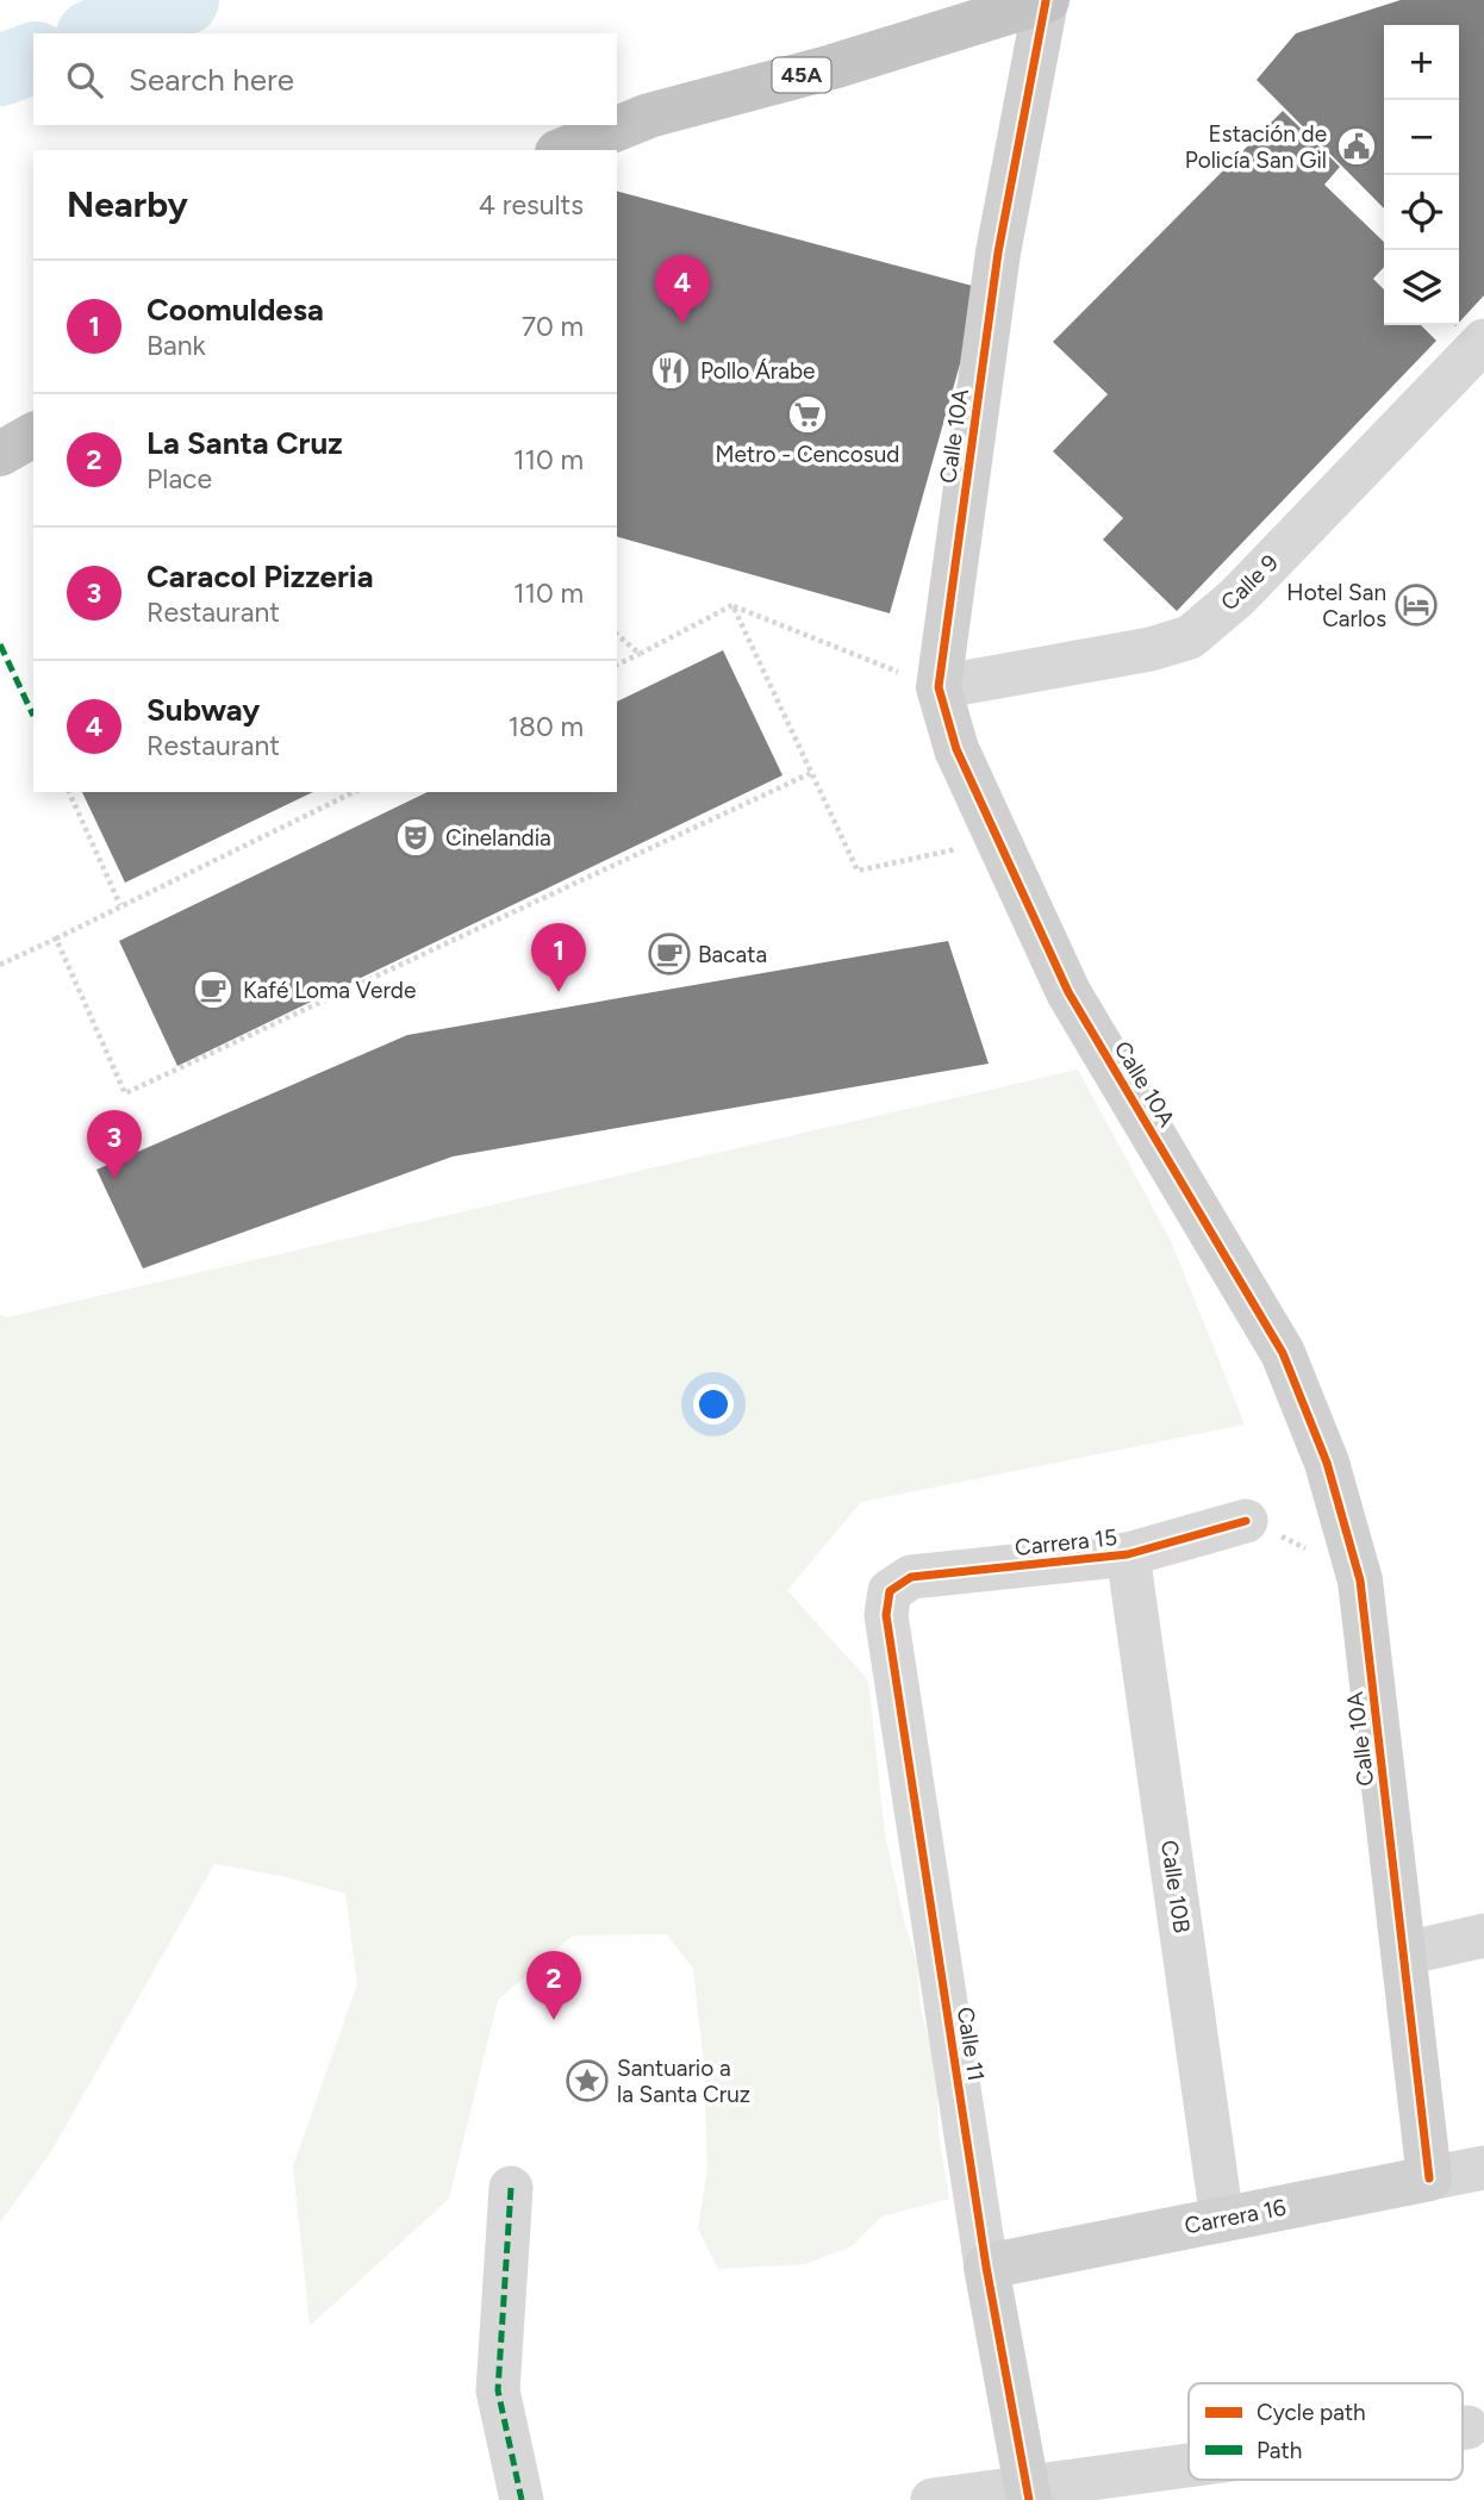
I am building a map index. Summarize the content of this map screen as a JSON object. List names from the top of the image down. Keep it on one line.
{"streets":{"highway":["45A"],"street":["Calle 10A","Calle 9","Carrera 15","Calle 10B","Calle 11","Carrera 16"]},"crossings":[["45A","Calle 10A"],["Calle 10A","Calle 9"],["Calle 10A","Carrera 16"],["Carrera 15","Calle 10B"],["Carrera 15","Calle 11"],["Calle 10B","Carrera 16"],["Calle 11","Carrera 16"]],"places":{"public building":["Estación de Policía San Gil"],"restaurant":["Pollo Árabe"],"supermarket":["Metro - Cencosud"],"hotel":["Hotel San Carlos"],"theatre":["Cinelandia"],"cafe":["Bacata","Kafé Loma Verde"],"place":["Santuario a la Santa Cruz"]},"legend":["Cycle path","Path"],"page":{"map_buttons":["+","−"],"search":"Search here","heading":["Nearby","4 results"],"pins":["4","1","3","2"],"list":[{"mark":"1","name":"Coomuldesa","note":"Bank","value":"70 m"},{"mark":"2","name":"La Santa Cruz","note":"Place","value":"110 m"},{"mark":"3","name":"Caracol Pizzeria","note":"Restaurant","value":"110 m"},{"mark":"4","name":"Subway","note":"Restaurant","value":"180 m"}]}}
